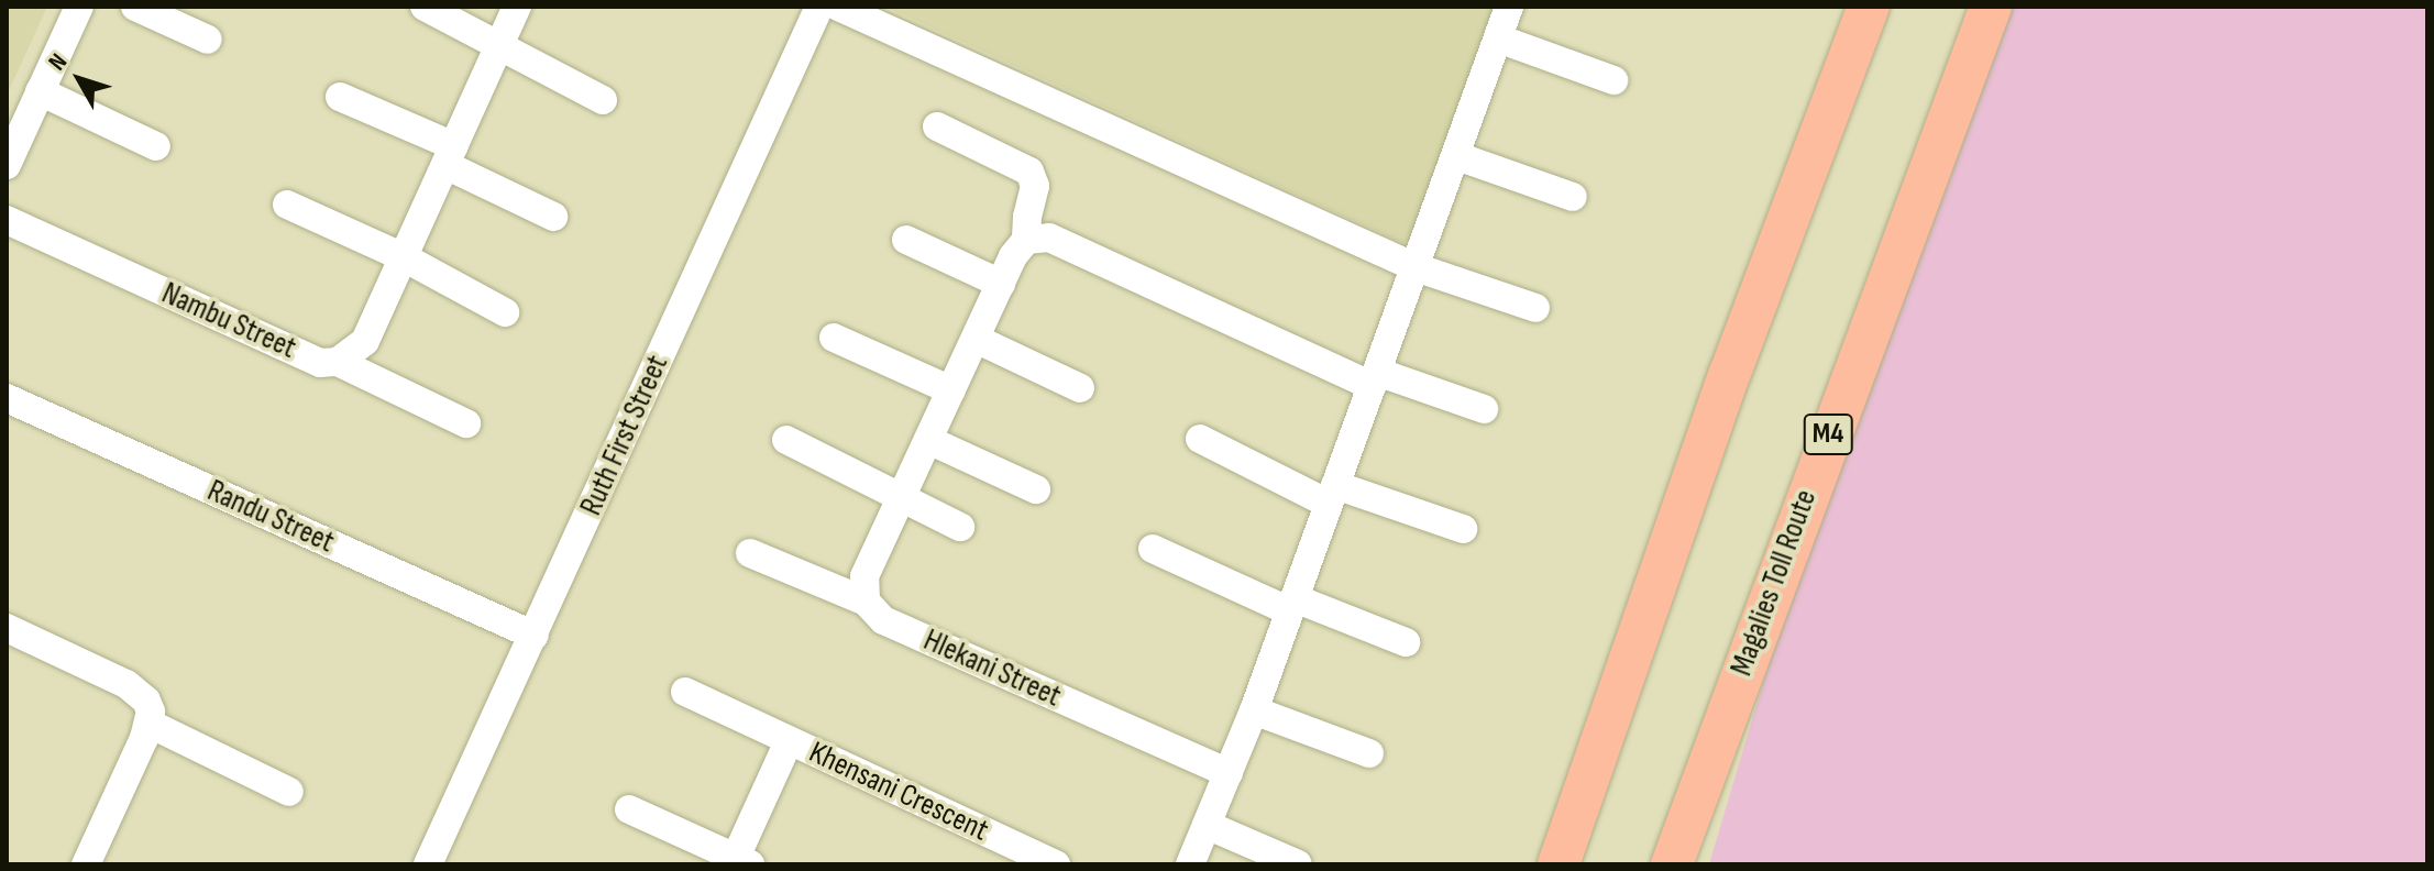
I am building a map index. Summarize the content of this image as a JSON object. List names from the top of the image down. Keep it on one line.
{"streets":{"highway":["M4","Magalies Toll Route"],"street":["Nambu Street","Ruth First Street","Randu Street","Hlekani Street","Khensani Crescent"]},"crossings":[["Ruth First Street","Randu Street"]],"north":"top left"}
